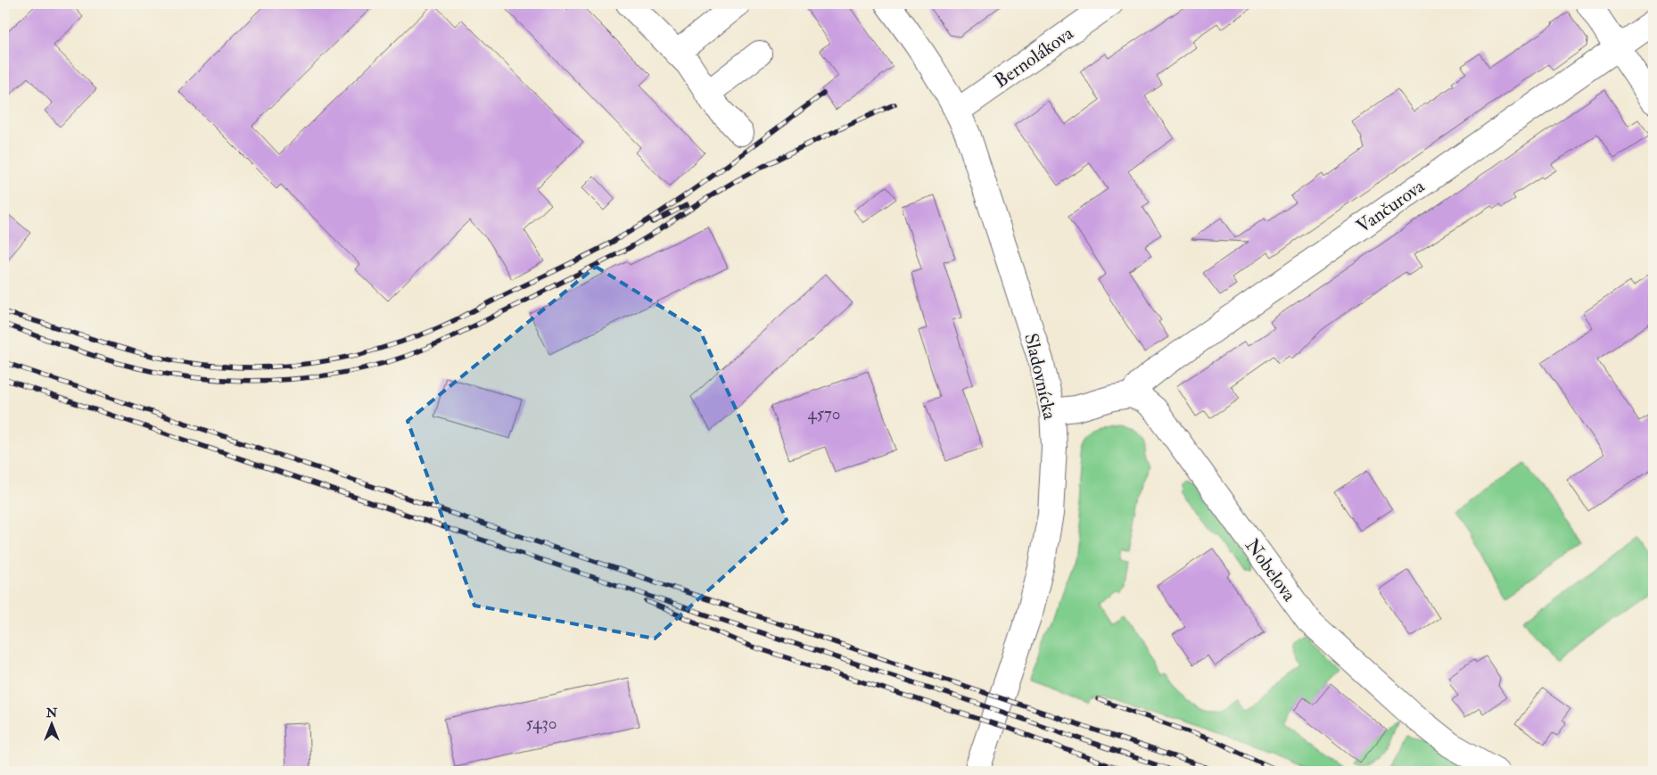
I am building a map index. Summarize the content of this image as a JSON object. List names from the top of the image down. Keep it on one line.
{"streets":{"street":["Bernolákova","Vančurova","Sladovnícka","Nobelova"]},"crossings":[["Bernolákova","Sladovnícka"],["Vančurova","Nobelova"]],"house_numbers":["4570","5430"],"north":"top"}
